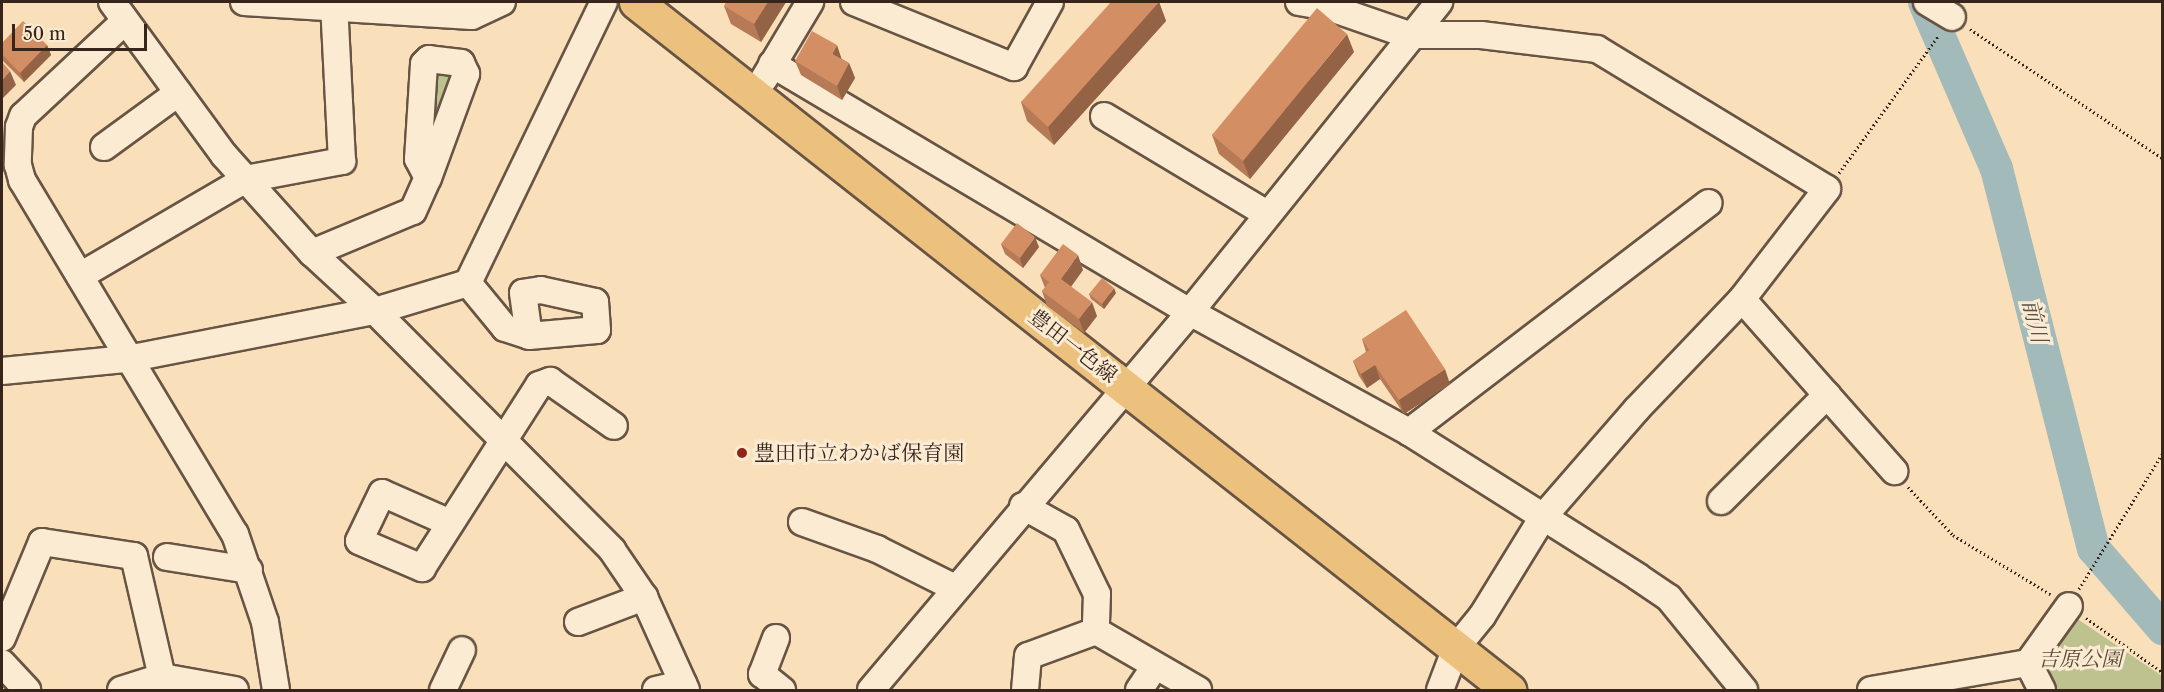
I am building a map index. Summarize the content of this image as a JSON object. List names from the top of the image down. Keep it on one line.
{"streets":{"main road":["豊田一色線"]},"water":["前川"],"parks":["吉原公園"],"places":["豊田市立わかば保育園"],"scale_bar":"50 m"}
